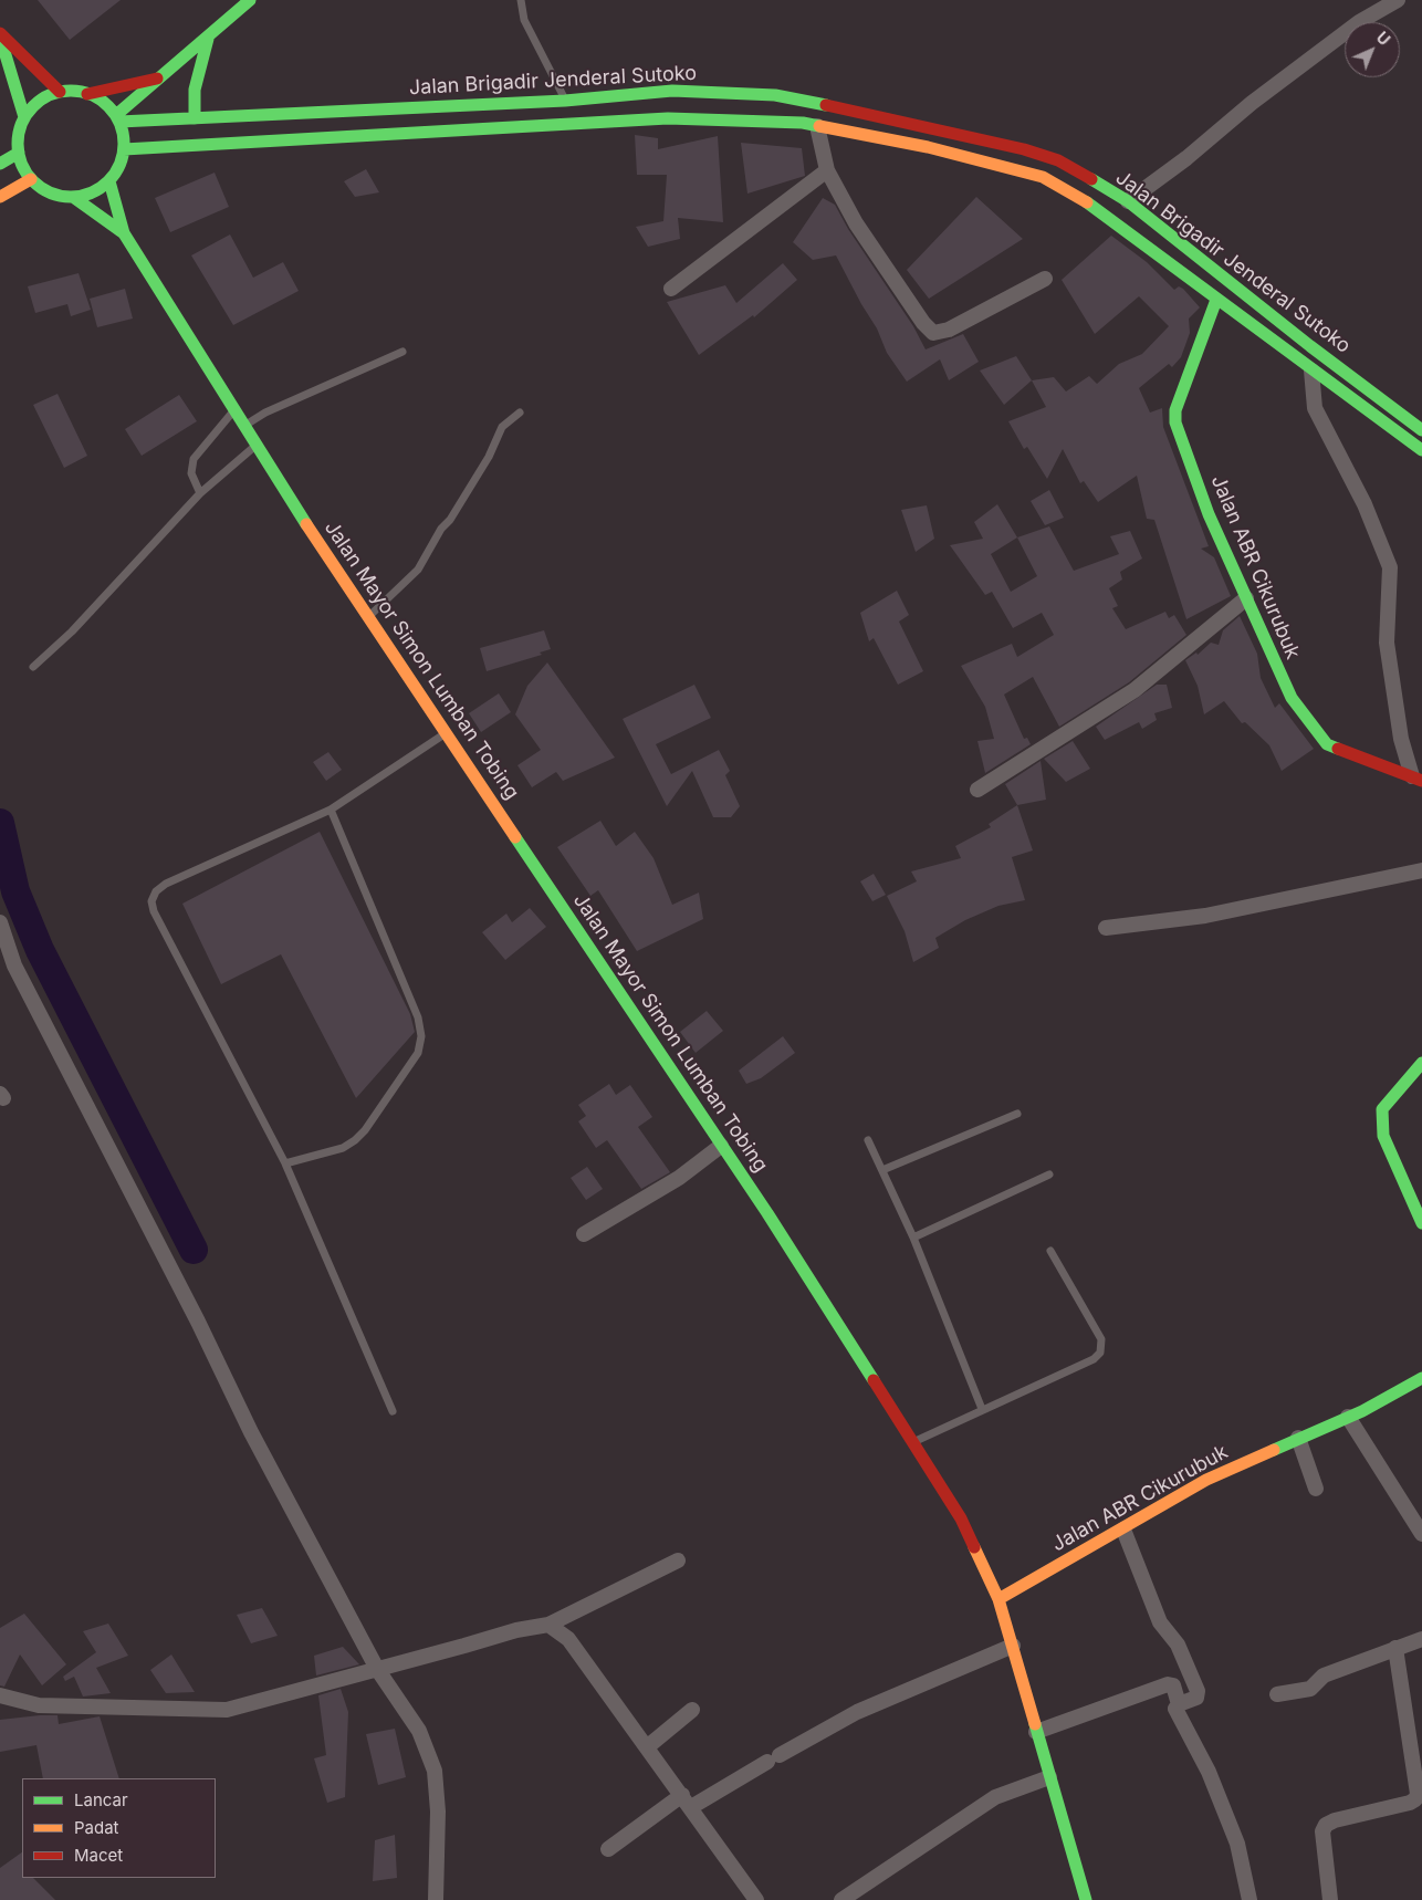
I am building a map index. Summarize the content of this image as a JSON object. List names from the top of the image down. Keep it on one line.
{"streets":{"street":["Jalan Brigadir Jenderal Sutoko","Jalan ABR Cikurubuk","Jalan Mayor Simon Lumban Tobing"]},"crossings":[["Jalan Brigadir Jenderal Sutoko","Jalan Mayor Simon Lumban Tobing"],["Jalan ABR Cikurubuk","Jalan Mayor Simon Lumban Tobing"]],"legend":["Lancar","Padat","Macet"],"north":"top right"}
